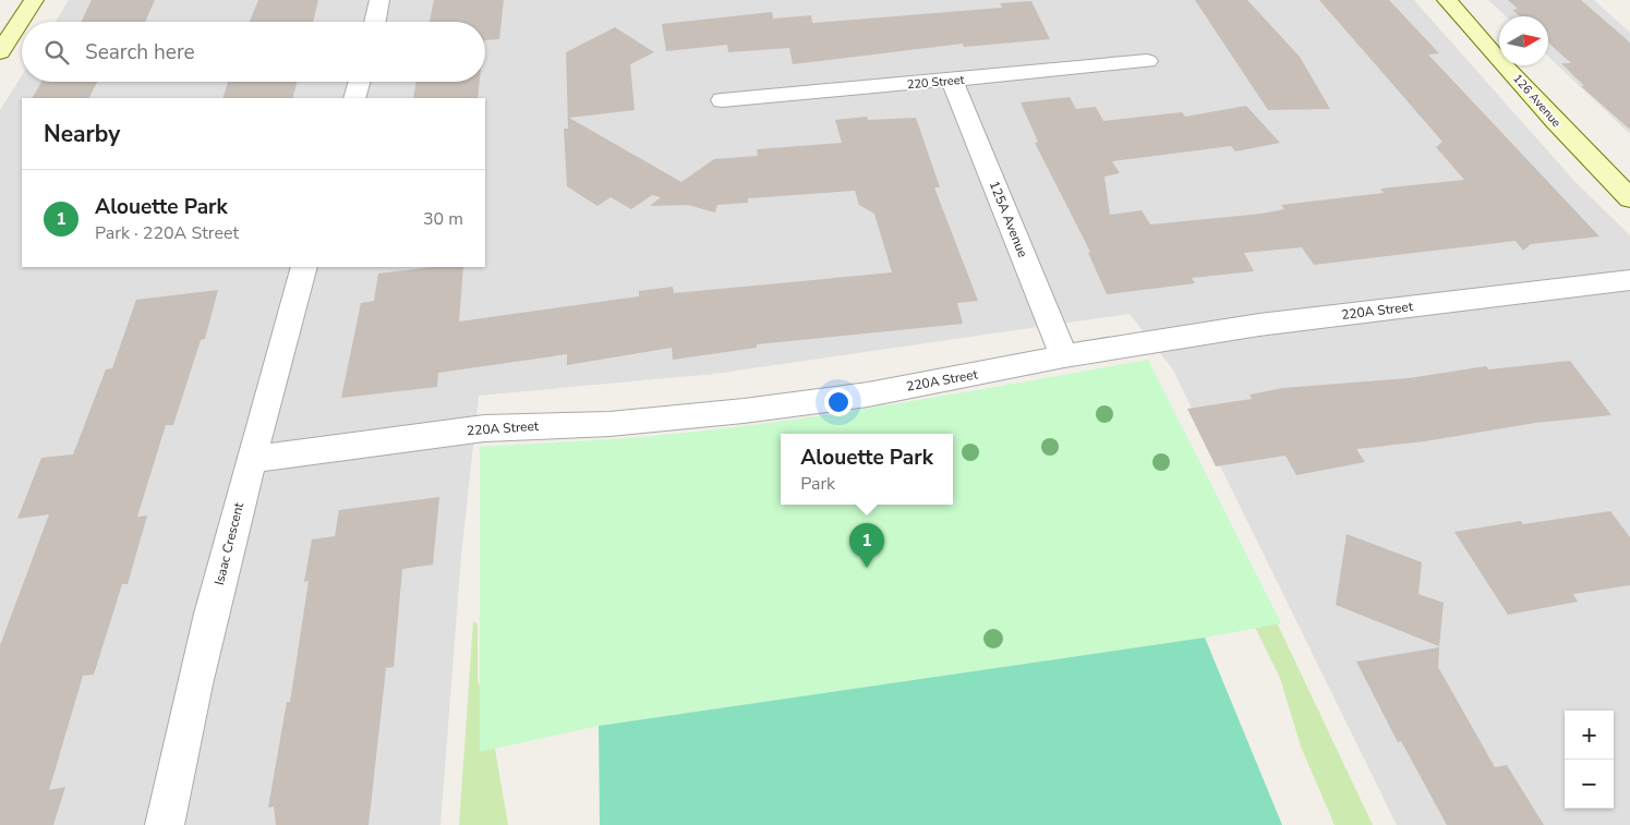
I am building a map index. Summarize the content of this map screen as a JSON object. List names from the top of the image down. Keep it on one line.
{"streets":{"street":["220 Street","126 Avenue","125A Avenue","220A Street","Isaac Crescent"]},"crossings":[["220 Street","125A Avenue"],["125A Avenue","220A Street"],["220A Street","Isaac Crescent"]],"north":"right","page":{"search":"Search here","heading":"Nearby","list":[{"mark":"1","name":"Alouette Park","note":"Park · 220A Street","value":"30 m"}],"popup":["Alouette Park","Park"],"pins":"1","map_buttons":["+","−"]}}
